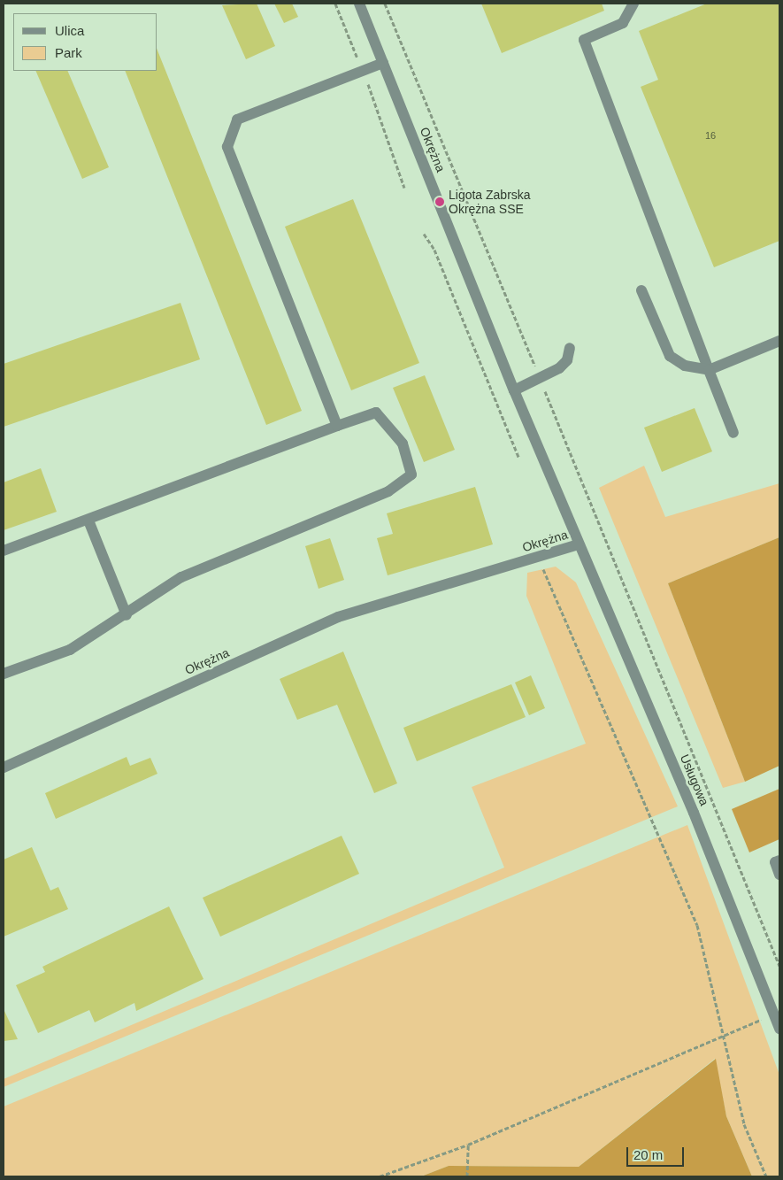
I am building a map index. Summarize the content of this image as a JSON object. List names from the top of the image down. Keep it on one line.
{"streets":{"street":["Okrężna","Usługowa"]},"crossings":[["Okrężna","Usługowa"]],"places":["Ligota Zabrska Okrężna SSE"],"house_numbers":["16"],"legend":["Ulica","Park"],"scale_bar":"20 m"}
